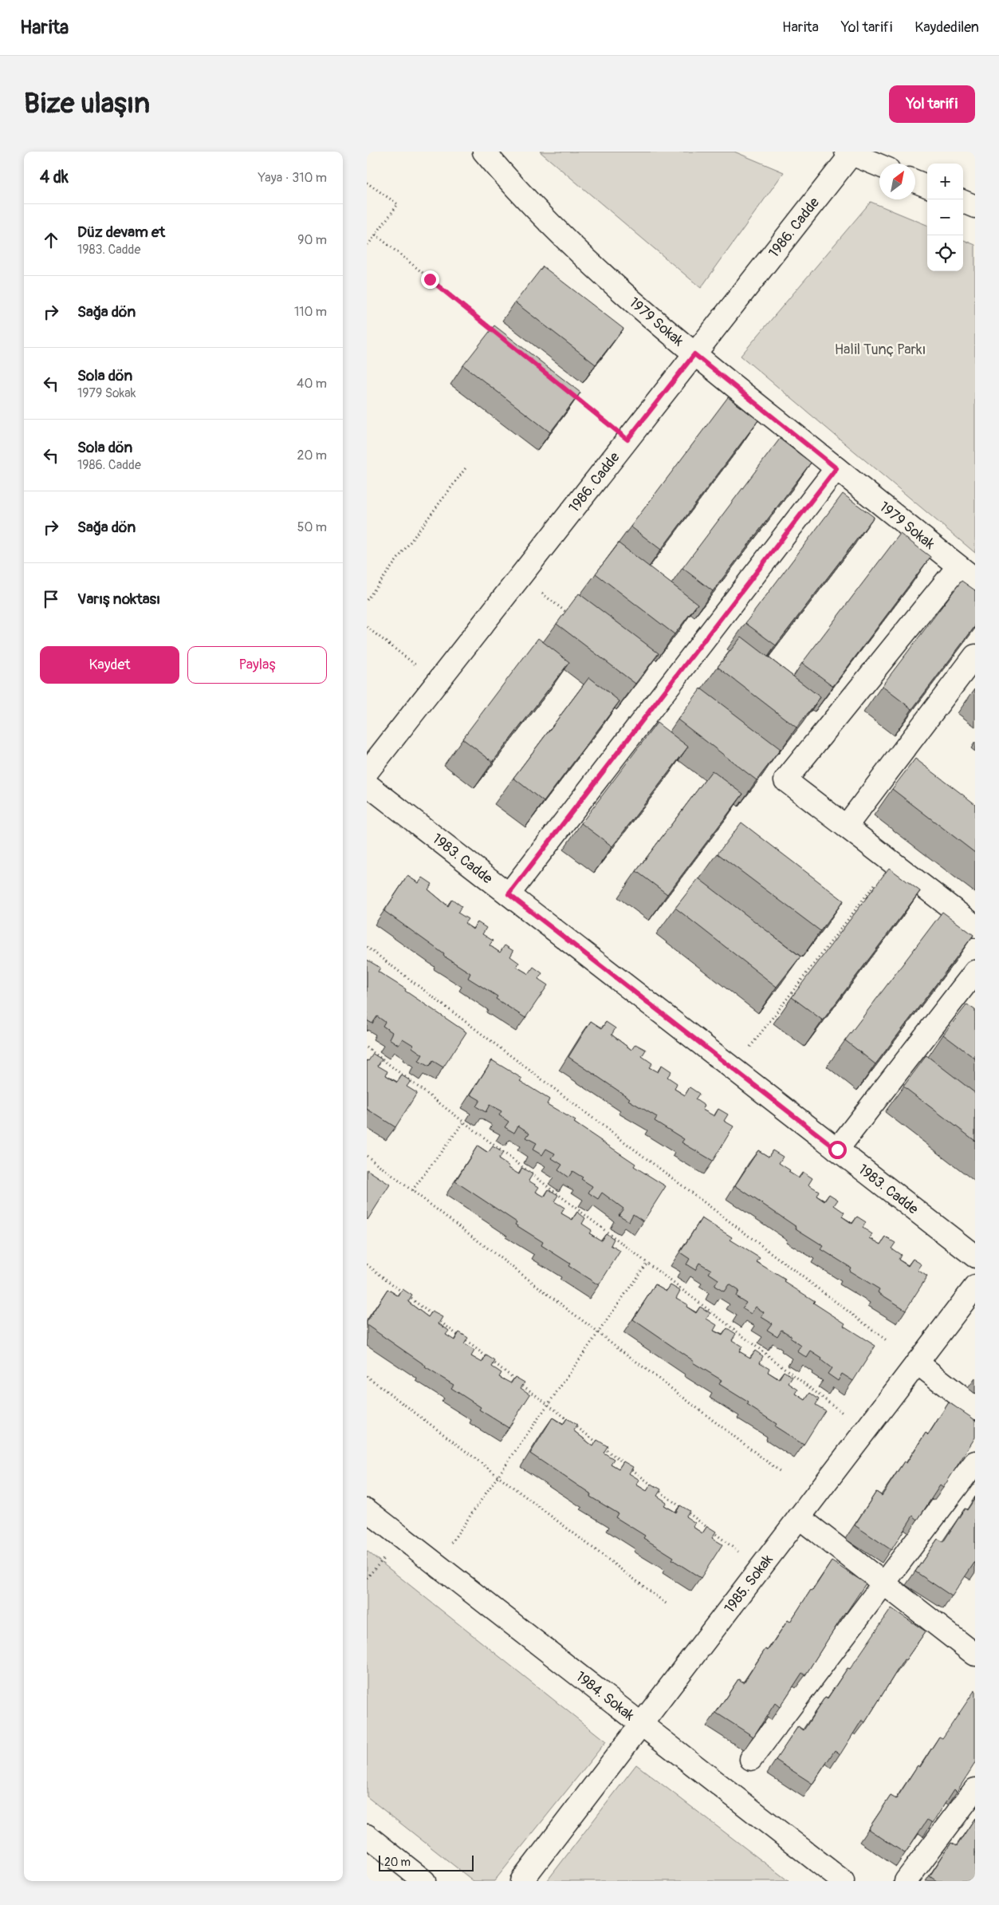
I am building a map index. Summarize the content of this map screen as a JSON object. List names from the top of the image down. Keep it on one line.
{"streets":{"street":["1986. Cadde","1979 Sokak","1983. Cadde","1985. Sokak","1984. Sokak"]},"crossings":[["1986. Cadde","1979 Sokak"],["1985. Sokak","1984. Sokak"]],"parks":["Halil Tunç Parkı"],"scale_bar":"20 m","north":"top right","page":{"header":"Harita","nav":["Harita","Yol tarifi","Kaydedilen"],"buttons":["Yol tarifi",["Kaydet","Paylaş"]],"title":"Bize ulaşın","heading":["4 dk","Yaya · 310 m"],"map_buttons":["+","−"],"list":[["Düz devam et","1983. Cadde","90 m"],["Sağa dön","110 m"],["Sola dön","1979 Sokak","40 m"],["Sola dön","1986. Cadde","20 m"],["Sağa dön","50 m"],"Varış noktası"],"scale":"20 m"}}
